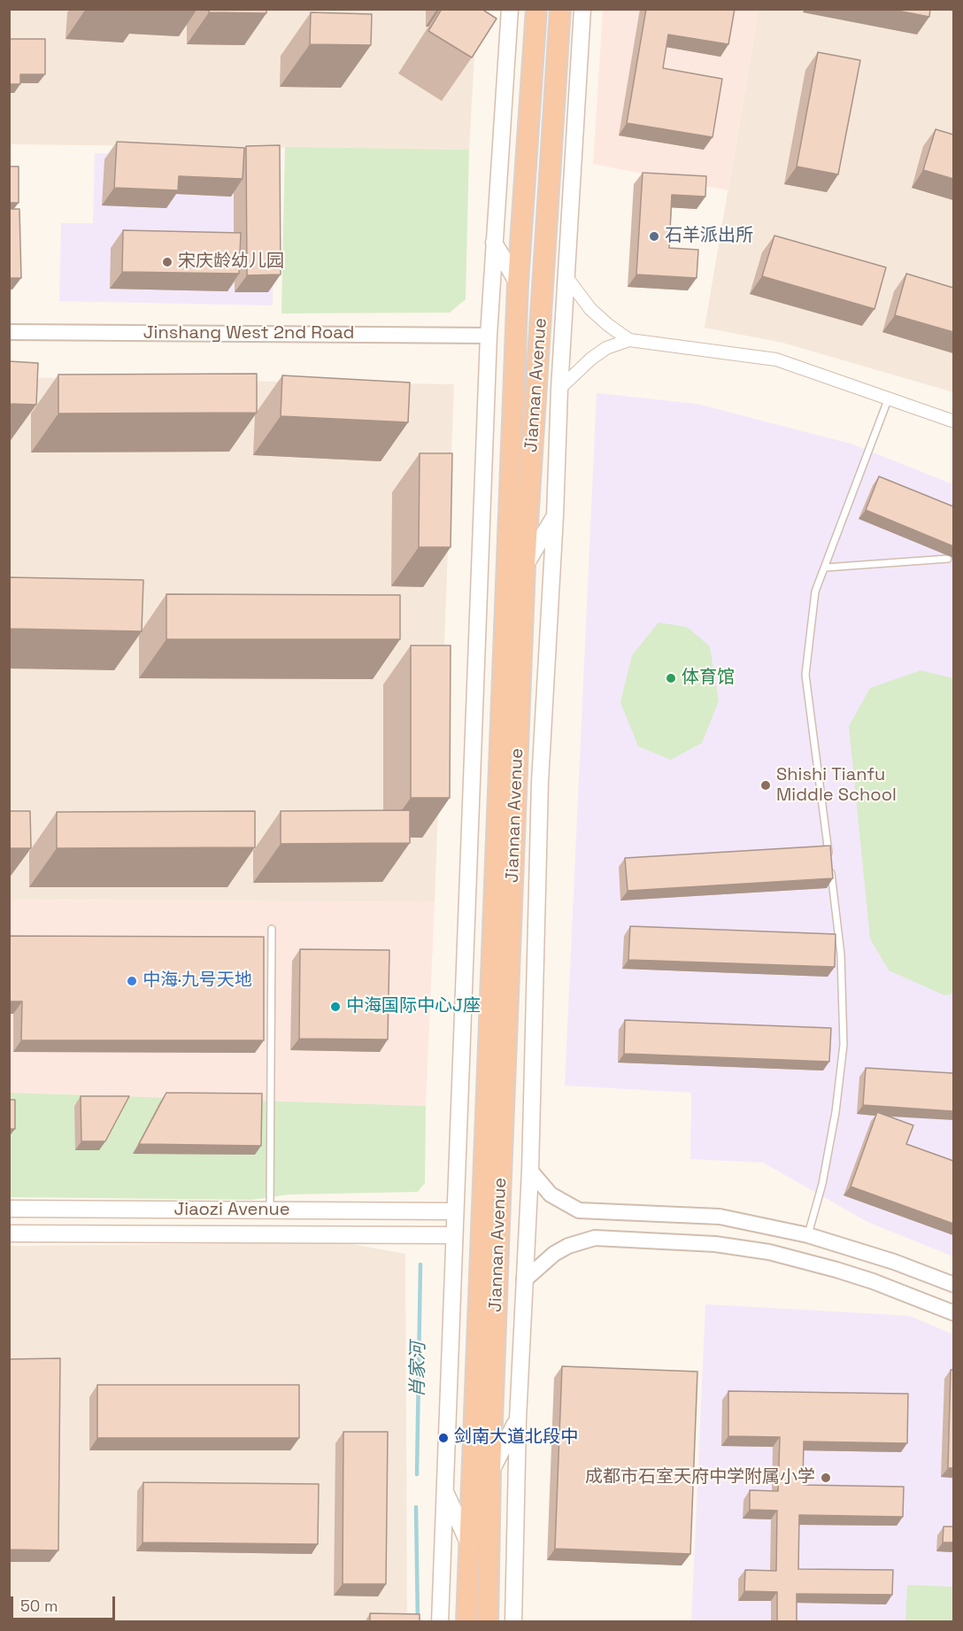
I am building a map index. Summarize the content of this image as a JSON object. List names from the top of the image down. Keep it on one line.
{"streets":{"highway":["Jiannan Avenue"],"main road":["Jiaozi Avenue"],"street":["Jinshang West 2nd Road"]},"water":["肖家河"],"places":["石羊派出所","宋庆龄幼儿园","体育馆","Shishi Tianfu Middle School","中海·九号天地","中海国际中心J座","剑南大道北段中","成都市石室天府中学附属小学"],"scale_bar":"50 m"}
